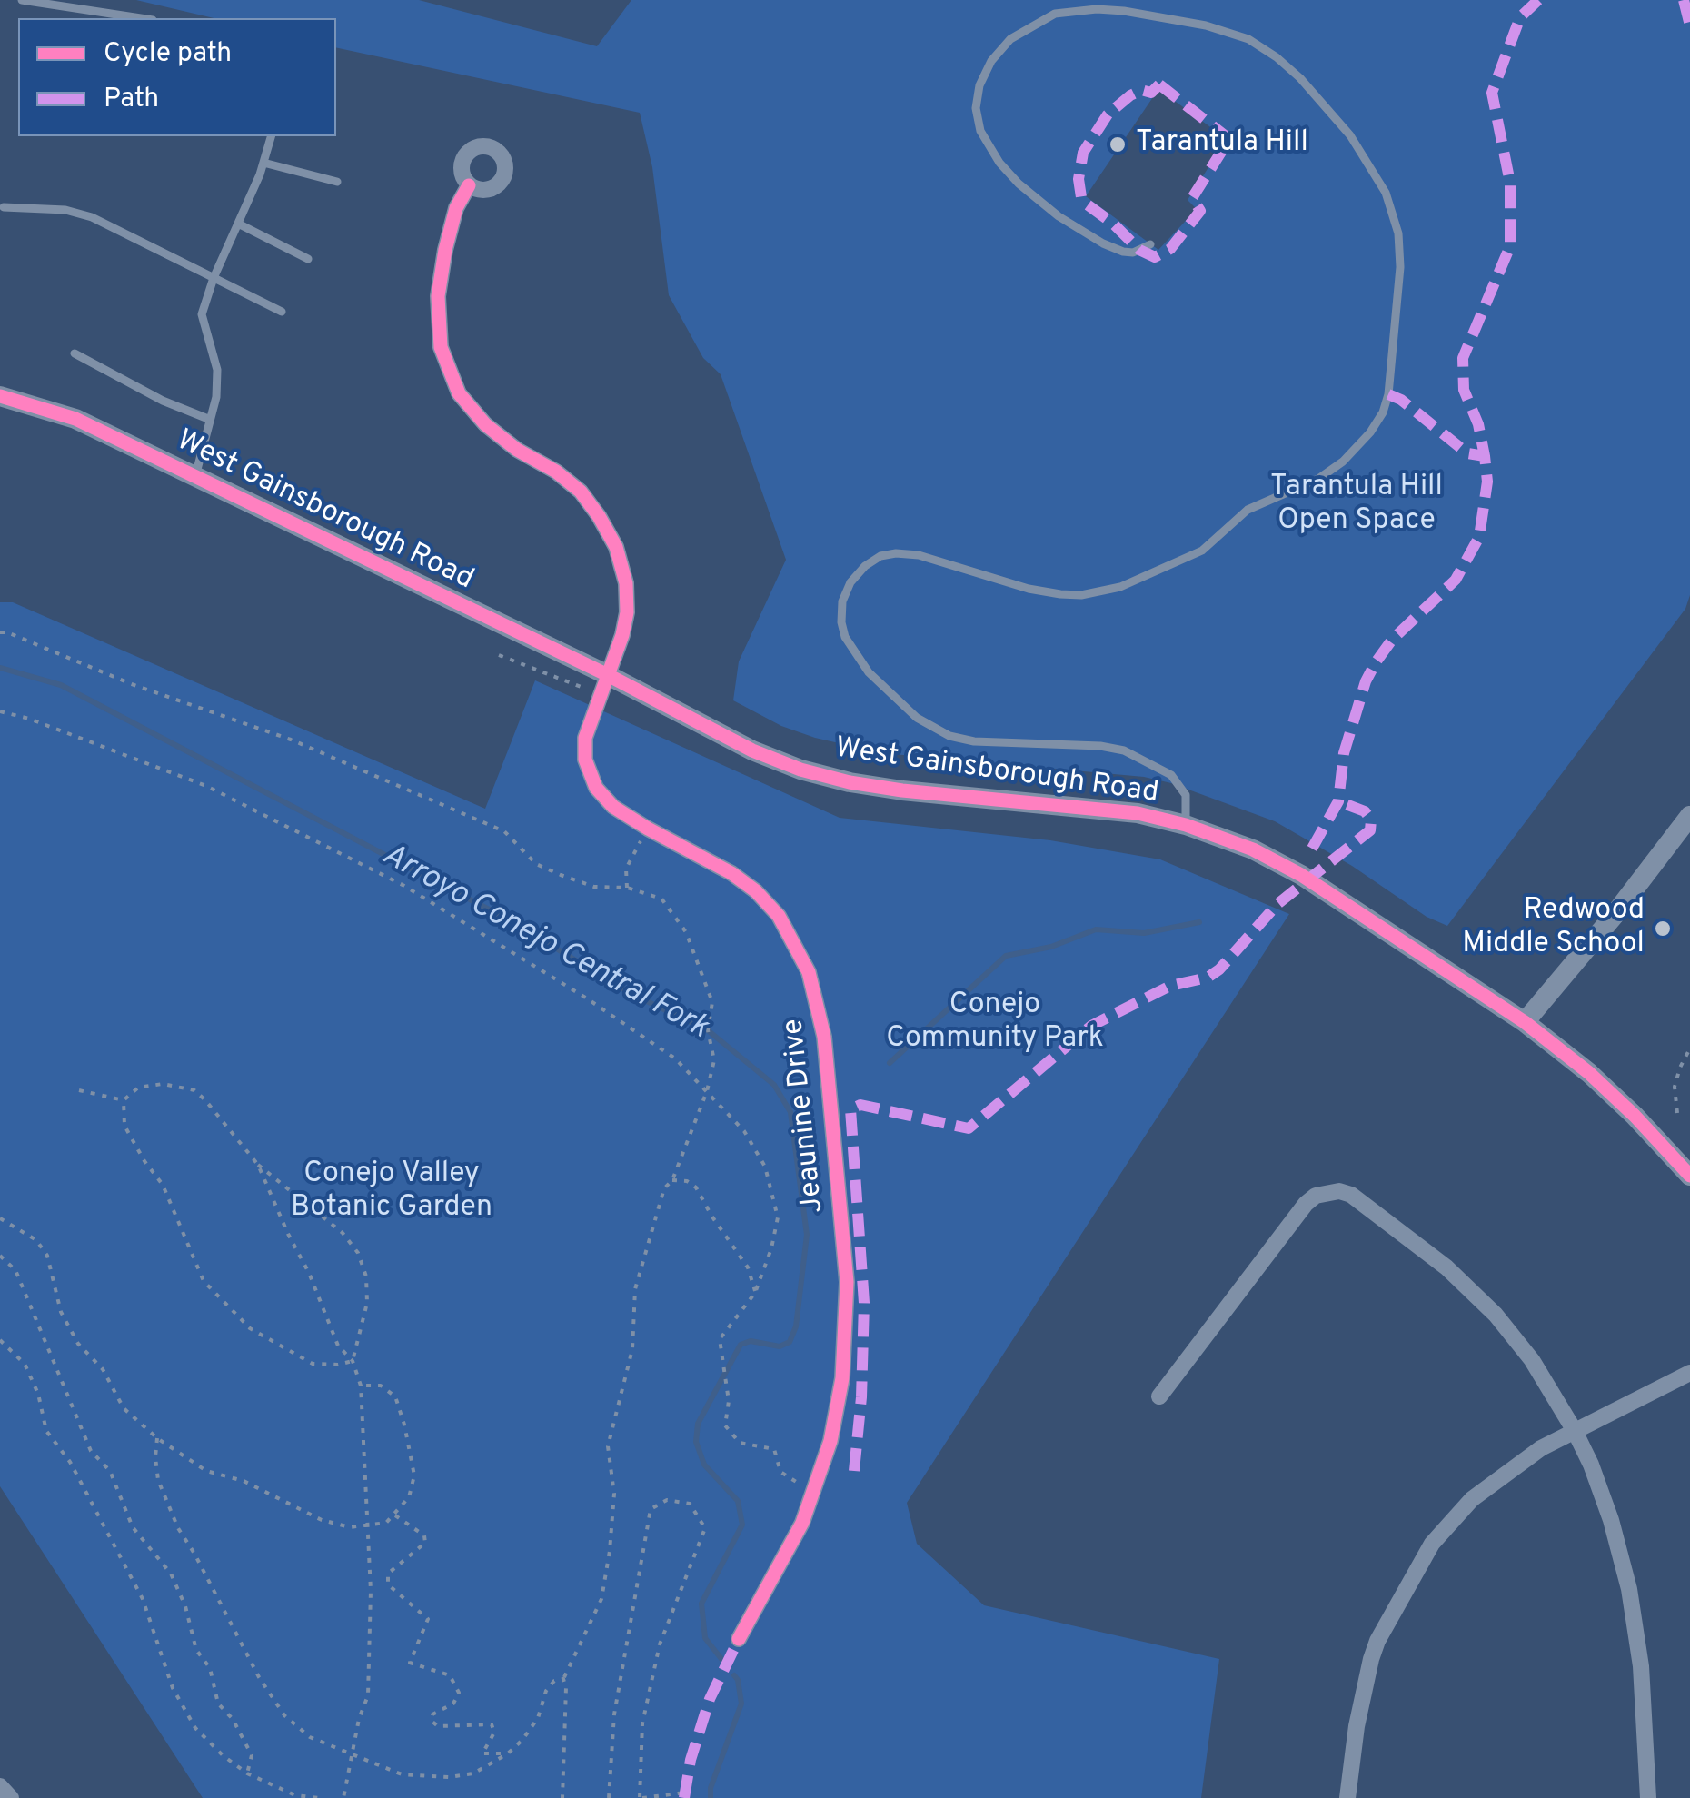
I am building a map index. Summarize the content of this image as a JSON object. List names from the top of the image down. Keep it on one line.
{"streets":{"street":["West Gainsborough Road","Jeaunine Drive"]},"crossings":[["West Gainsborough Road","Jeaunine Drive"]],"water":["Arroyo Conejo Central Fork"],"parks":["Tarantula Hill Open Space","Conejo Community Park","Conejo Valley Botanic Garden"],"places":["Tarantula Hill","Redwood Middle School"],"legend":["Cycle path","Path"]}
